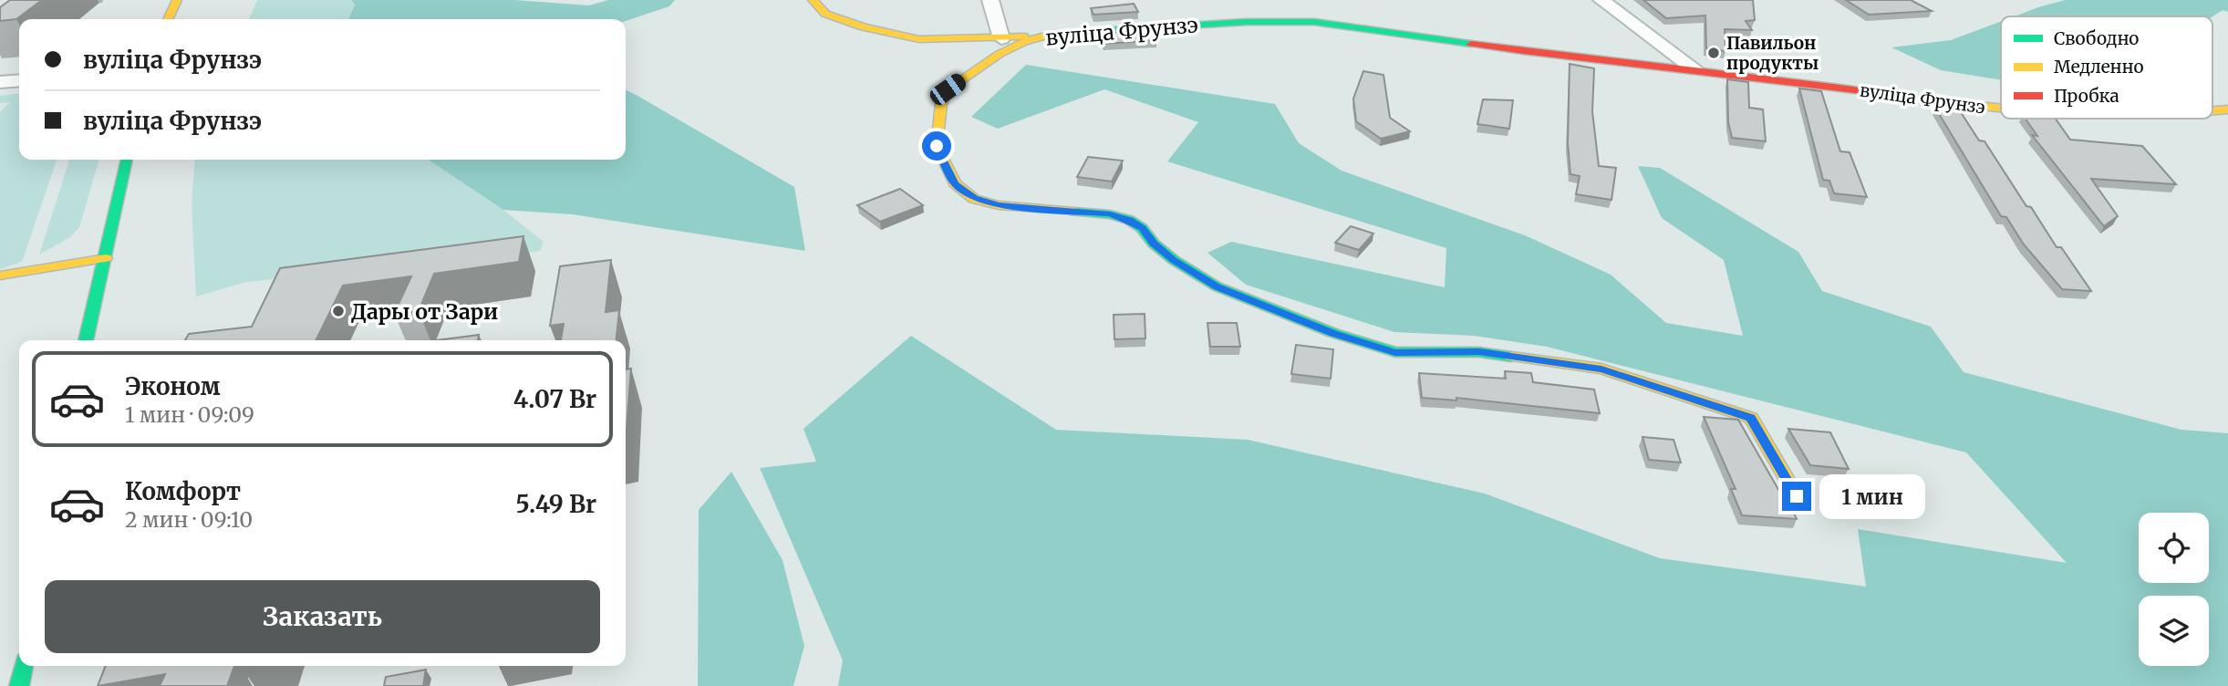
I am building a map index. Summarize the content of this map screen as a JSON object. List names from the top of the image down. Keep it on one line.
{"streets":{"street":["вуліца Фрунзэ"]},"places":["Павильон продукты","Дары от Зари"],"legend":["Свободно","Медленно","Пробка"],"page":{"banner":["вуліца Фрунзэ","вуліца Фрунзэ"],"list":[{"name":"Эконом","note":"1 мин · 09:09","value":"4.07 Br"},{"name":"Комфорт","note":"2 мин · 09:10","value":"5.49 Br"}],"bubble":"1 мин","buttons":"Заказать"}}
